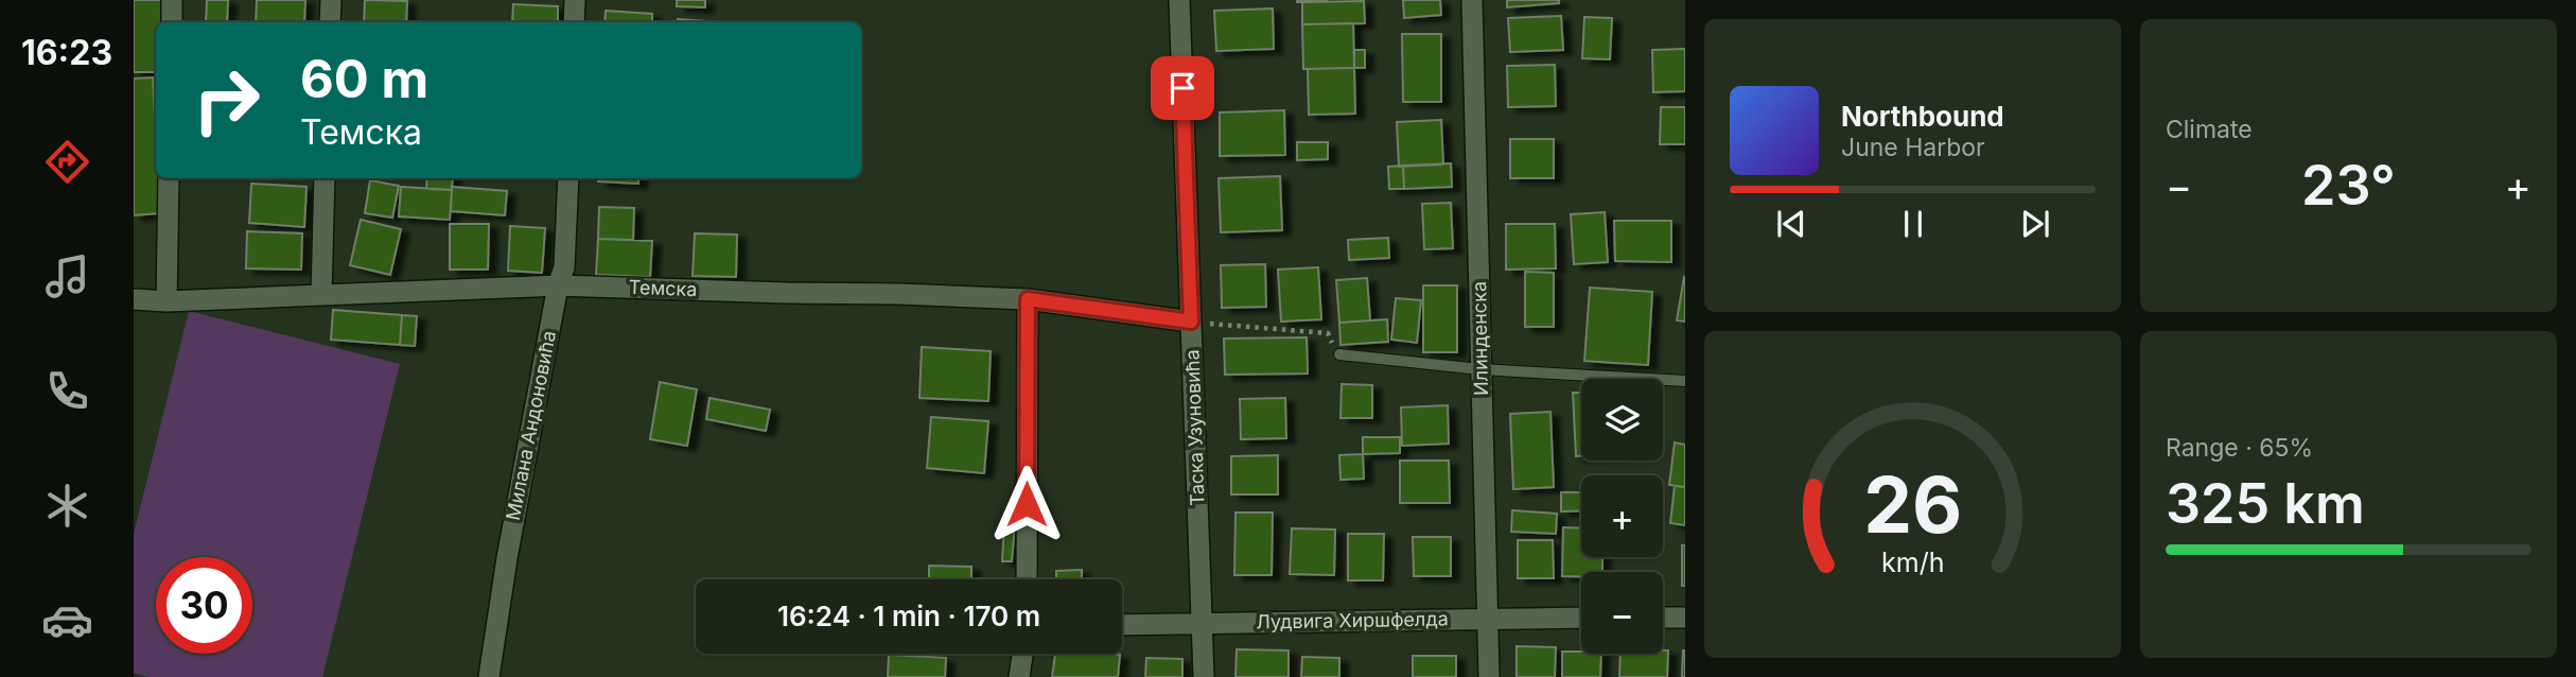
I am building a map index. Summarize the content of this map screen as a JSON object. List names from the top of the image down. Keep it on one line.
{"streets":{"street":["Темска","Илинденска","Милана Андоновића","Таска Узуновића","Лудвига Хиршфелда"]},"crossings":[["Темска","Милана Андоновића"],["Темска","Таска Узуновића"],["Илинденска","Лудвига Хиршфелда"],["Таска Узуновића","Лудвига Хиршфелда"]],"page":{"tabs":"16:23","tile":["Climate",["Range · 65%","325 km"]],"turn":["60 m","Темска"],"song":["Northbound","June Harbor"],"heat":["−","23°","+"],"map_buttons":["+","−"],"limit":"30","trip":"16:24 · 1 min · 170 m","gauge":["26","km/h"]}}
